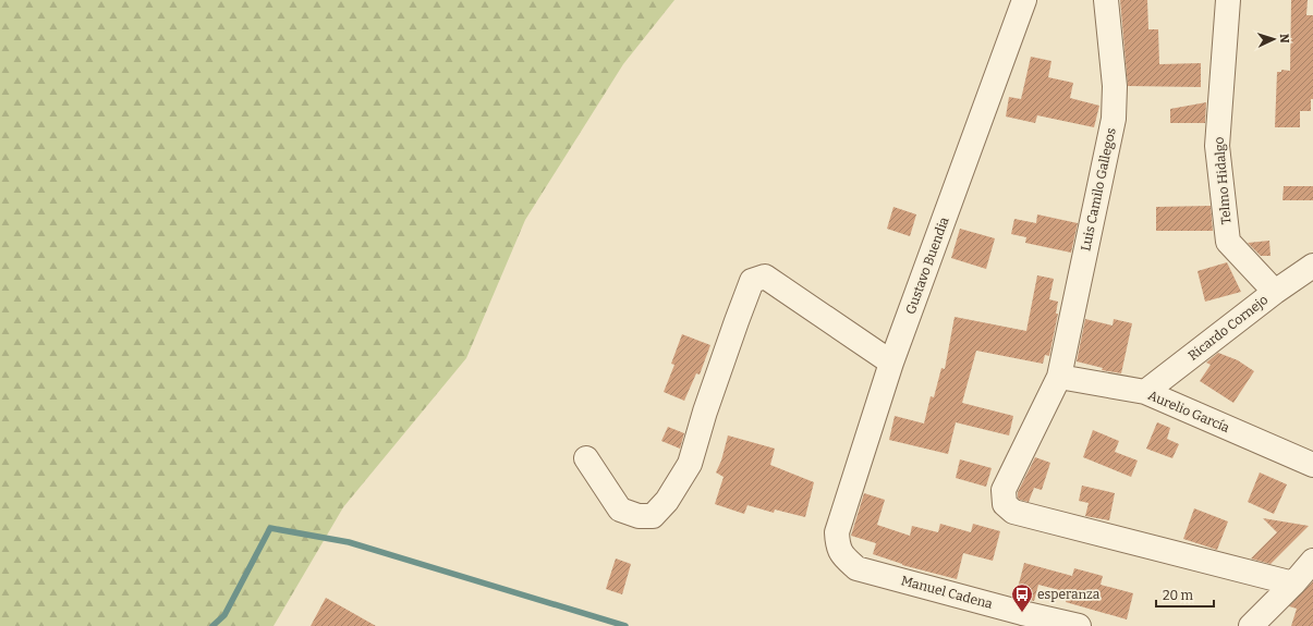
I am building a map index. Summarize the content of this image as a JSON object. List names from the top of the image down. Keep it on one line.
{"streets":{"street":["Telmo Hidalgo","Luis Camilo Gallegos","Gustavo Buendia","Ricardo Cornejo","Aurelio García","Manuel Cadena"]},"crossings":[["Telmo Hidalgo","Ricardo Cornejo"],["Luis Camilo Gallegos","Aurelio García"],["Gustavo Buendia","Manuel Cadena"],["Ricardo Cornejo","Aurelio García"]],"places":{"bus stop":["esperanza"]},"scale_bar":"20 m","north":"right"}
